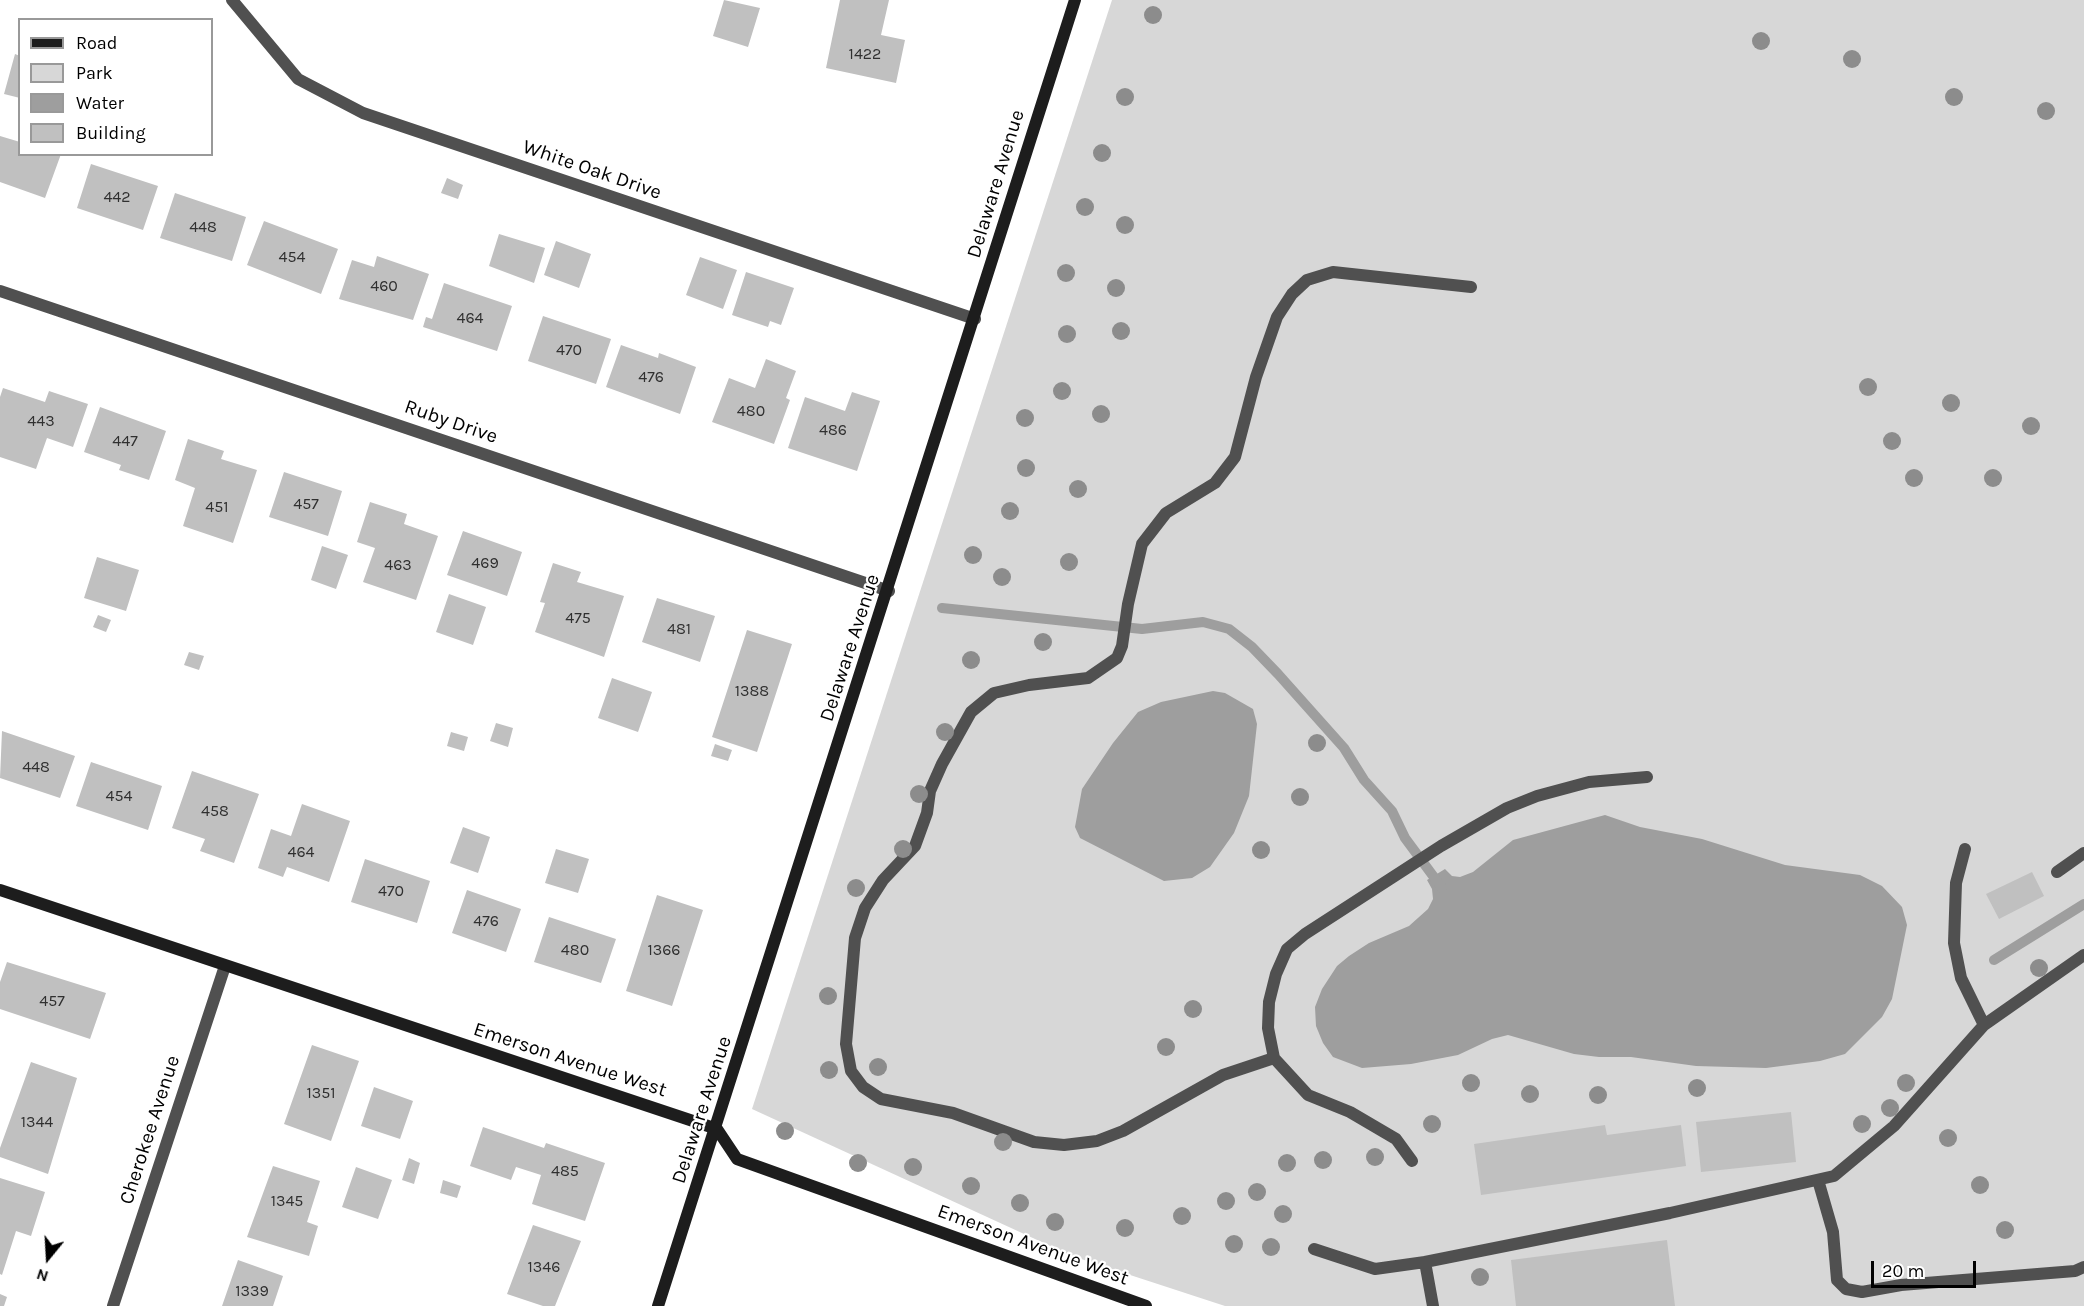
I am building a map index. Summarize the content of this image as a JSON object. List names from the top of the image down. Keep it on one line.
{"streets":{"street":["White Oak Drive","Delaware Avenue","Ruby Drive","Emerson Avenue West","Cherokee Avenue"]},"crossings":[["White Oak Drive","Delaware Avenue"],["Delaware Avenue","Ruby Drive"],["Delaware Avenue","Emerson Avenue West"],["Emerson Avenue West","Cherokee Avenue"]],"house_numbers":["1422","442","448","454","460","464","470","476","480","443","486","447","457","451","469","463","475","481","1388","448","454","458","464","470","476","480","1366","457","1351","1344","485","1345","1346","1339"],"legend":["Road","Park","Water","Building"],"scale_bar":"20 m","north":"bottom"}
